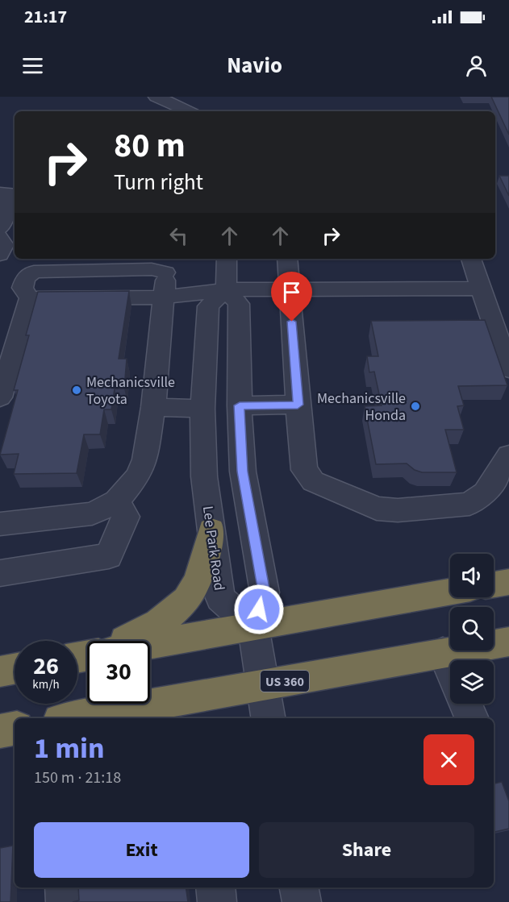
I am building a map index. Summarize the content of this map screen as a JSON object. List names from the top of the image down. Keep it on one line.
{"streets":{"highway":["US 360"],"street":["Lee Park Road"]},"places":["Mechanicsville Toyota","Mechanicsville Honda"],"page":{"status":"21:17","header":"Navio","turn":["80 m","Turn right"],"speed":"26 km/h","limit":"30","heading":["1 min","150 m · 21:18"],"buttons":["Exit","Share"]}}
